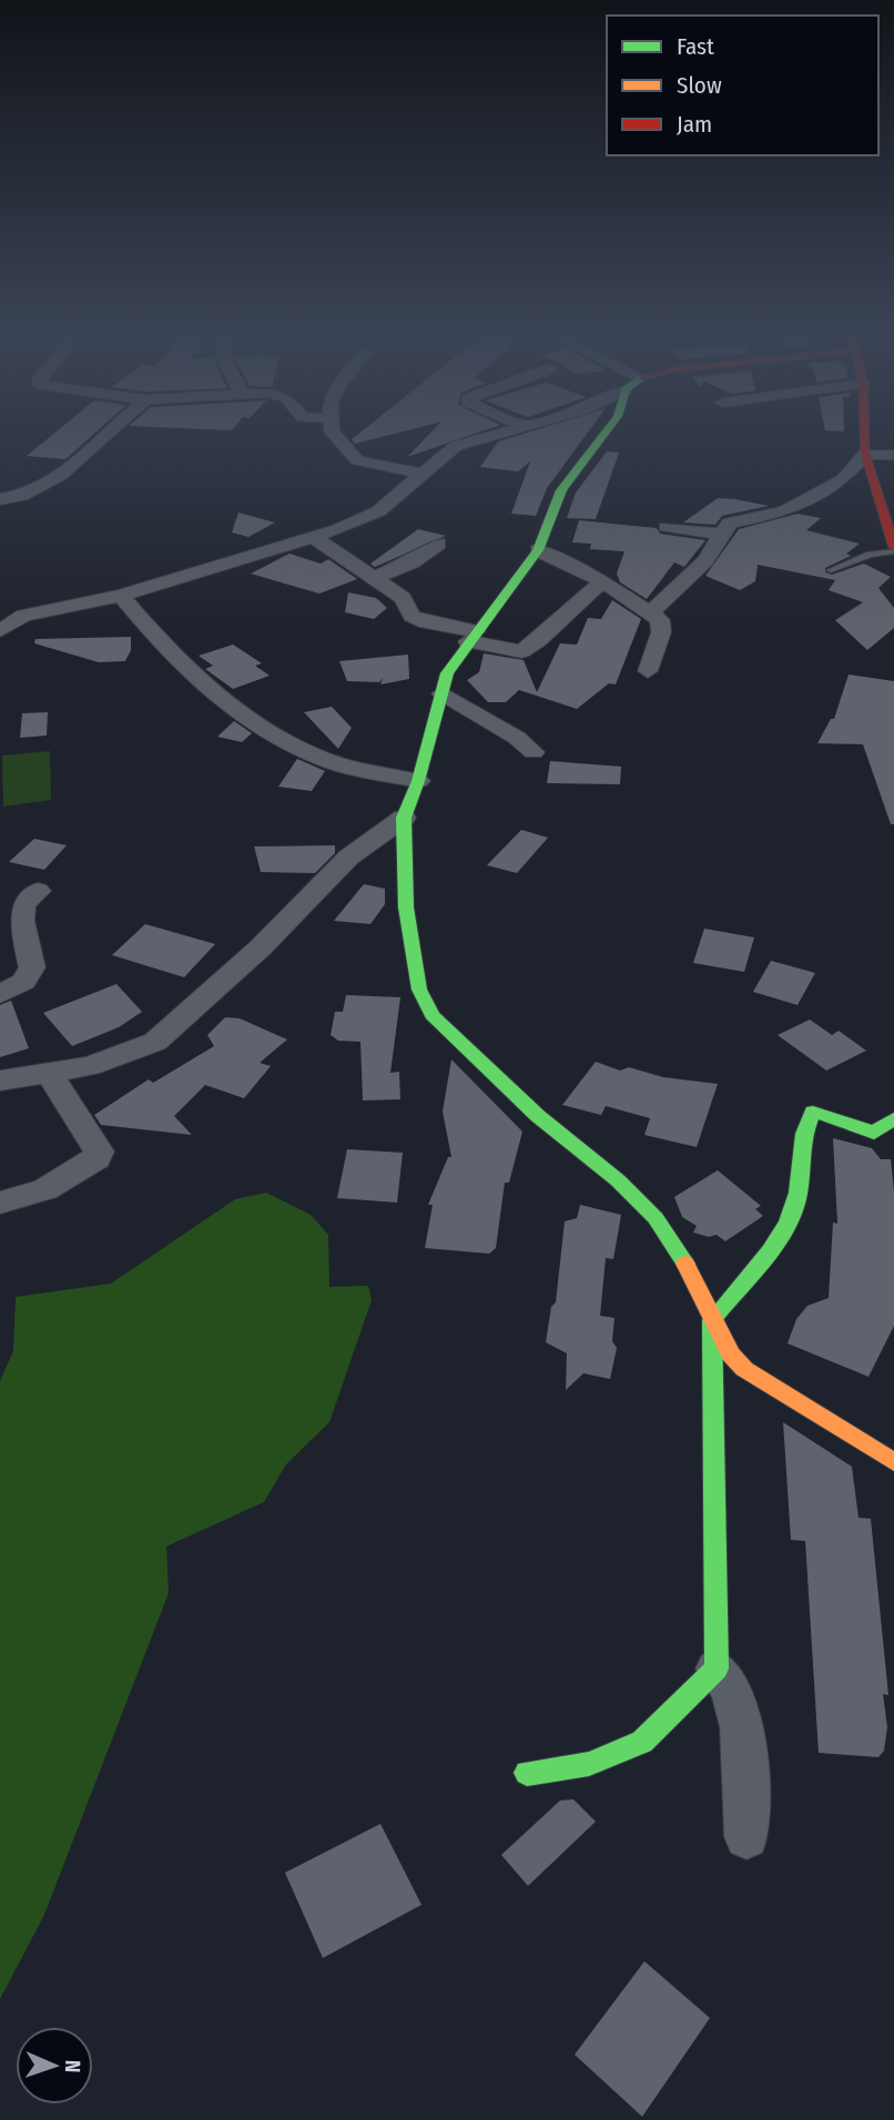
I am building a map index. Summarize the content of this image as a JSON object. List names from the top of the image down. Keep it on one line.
{"legend":["Fast","Slow","Jam"],"north":"right"}
